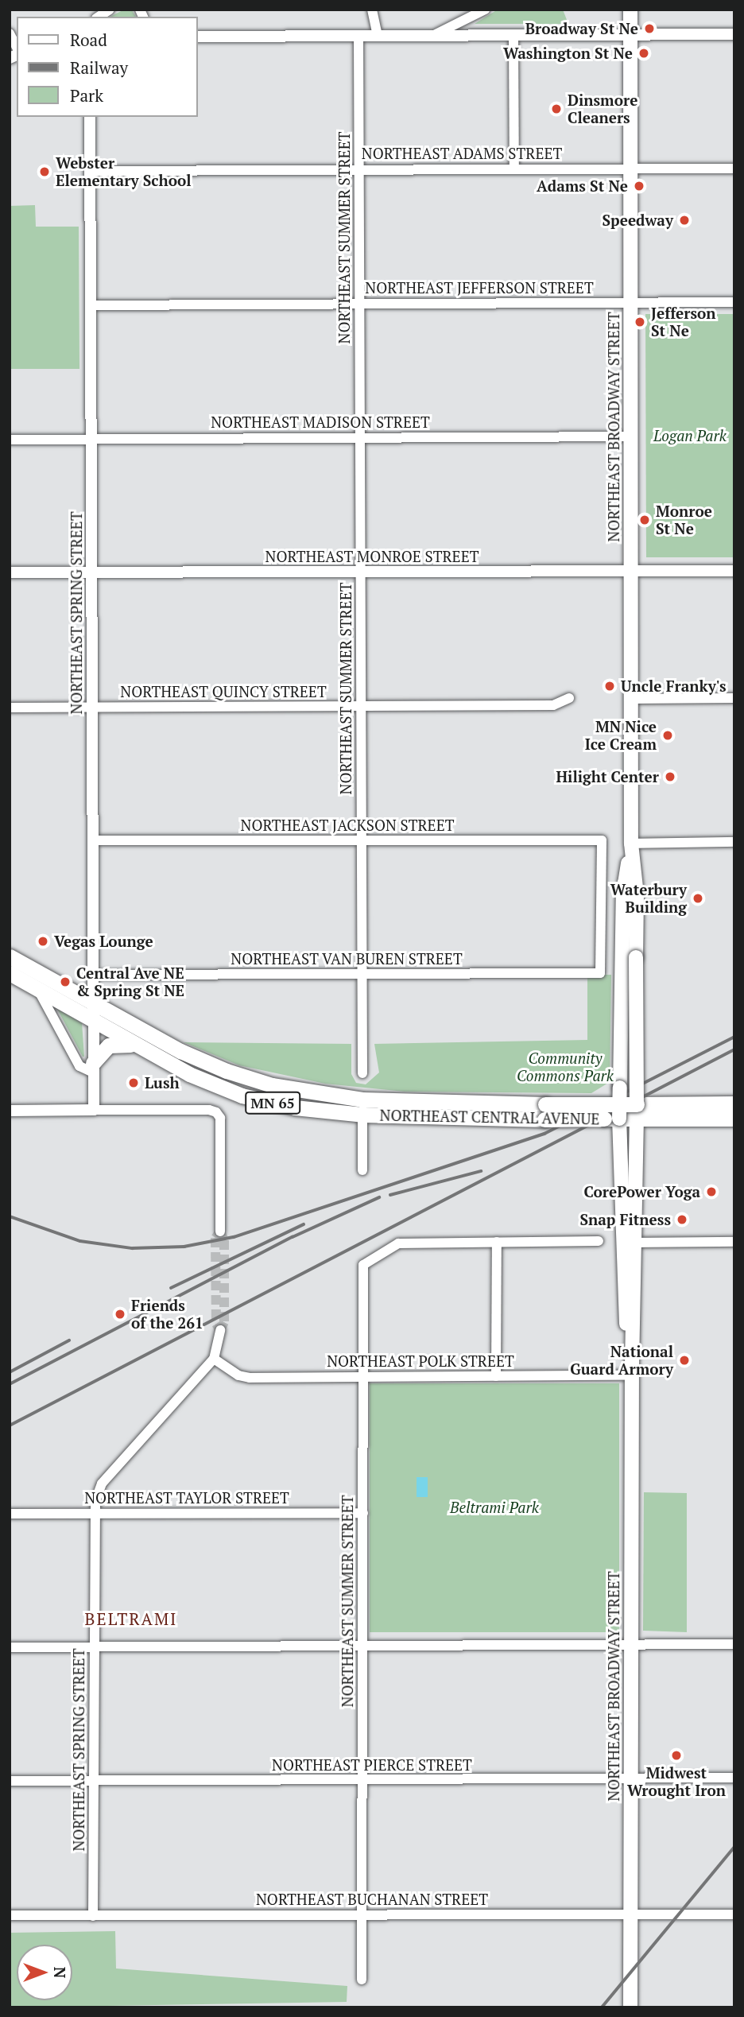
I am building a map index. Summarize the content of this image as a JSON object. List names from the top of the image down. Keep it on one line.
{"streets":{"main road":["NORTHEAST BROADWAY STREET","MN 65","NORTHEAST CENTRAL AVENUE"],"street":["NORTHEAST ADAMS STREET","NORTHEAST SUMMER STREET","NORTHEAST JEFFERSON STREET","NORTHEAST MADISON STREET","NORTHEAST MONROE STREET","NORTHEAST SPRING STREET","NORTHEAST QUINCY STREET","NORTHEAST JACKSON STREET","NORTHEAST VAN BUREN STREET","NORTHEAST POLK STREET","NORTHEAST TAYLOR STREET","NORTHEAST PIERCE STREET","NORTHEAST BUCHANAN STREET"]},"crossings":[["NORTHEAST ADAMS STREET","NORTHEAST SUMMER STREET"],["NORTHEAST ADAMS STREET","NORTHEAST BROADWAY STREET"],["NORTHEAST ADAMS STREET","NORTHEAST SPRING STREET"],["NORTHEAST SUMMER STREET","NORTHEAST JEFFERSON STREET"],["NORTHEAST SUMMER STREET","NORTHEAST MADISON STREET"],["NORTHEAST SUMMER STREET","NORTHEAST MONROE STREET"],["NORTHEAST SUMMER STREET","NORTHEAST QUINCY STREET"],["NORTHEAST SUMMER STREET","NORTHEAST JACKSON STREET"],["NORTHEAST SUMMER STREET","NORTHEAST VAN BUREN STREET"],["NORTHEAST SUMMER STREET","NORTHEAST POLK STREET"],["NORTHEAST SUMMER STREET","NORTHEAST TAYLOR STREET"],["NORTHEAST SUMMER STREET","NORTHEAST PIERCE STREET"],["NORTHEAST SUMMER STREET","NORTHEAST BUCHANAN STREET"],["NORTHEAST JEFFERSON STREET","NORTHEAST BROADWAY STREET"],["NORTHEAST JEFFERSON STREET","NORTHEAST SPRING STREET"],["NORTHEAST MADISON STREET","NORTHEAST BROADWAY STREET"],["NORTHEAST MADISON STREET","NORTHEAST SPRING STREET"],["NORTHEAST BROADWAY STREET","NORTHEAST MONROE STREET"],["NORTHEAST BROADWAY STREET","NORTHEAST CENTRAL AVENUE"],["NORTHEAST BROADWAY STREET","NORTHEAST POLK STREET"],["NORTHEAST BROADWAY STREET","NORTHEAST PIERCE STREET"],["NORTHEAST BROADWAY STREET","NORTHEAST BUCHANAN STREET"],["NORTHEAST MONROE STREET","NORTHEAST SPRING STREET"],["NORTHEAST SPRING STREET","NORTHEAST QUINCY STREET"],["NORTHEAST SPRING STREET","NORTHEAST JACKSON STREET"],["NORTHEAST SPRING STREET","NORTHEAST VAN BUREN STREET"],["NORTHEAST SPRING STREET","NORTHEAST CENTRAL AVENUE"],["NORTHEAST SPRING STREET","NORTHEAST POLK STREET"],["NORTHEAST SPRING STREET","NORTHEAST TAYLOR STREET"],["NORTHEAST SPRING STREET","NORTHEAST PIERCE STREET"],["NORTHEAST SPRING STREET","NORTHEAST BUCHANAN STREET"],["NORTHEAST JACKSON STREET","NORTHEAST VAN BUREN STREET"]],"districts":["BELTRAMI"],"parks":["Logan Park","Community Commons Park","Beltrami Park"],"places":["Broadway St Ne","Washington St Ne","Dinsmore Cleaners","Webster Elementary School","Adams St Ne","Speedway","Jefferson St Ne","Monroe St Ne","Uncle Franky's","MN Nice Ice Cream","Hilight Center","Waterbury Building","Vegas Lounge","Central Ave NE & Spring St NE","Lush","CorePower Yoga","Snap Fitness","Friends of the 261","National Guard Armory","Midwest Wrought Iron"],"legend":["Road","Railway","Park"],"north":"right"}
